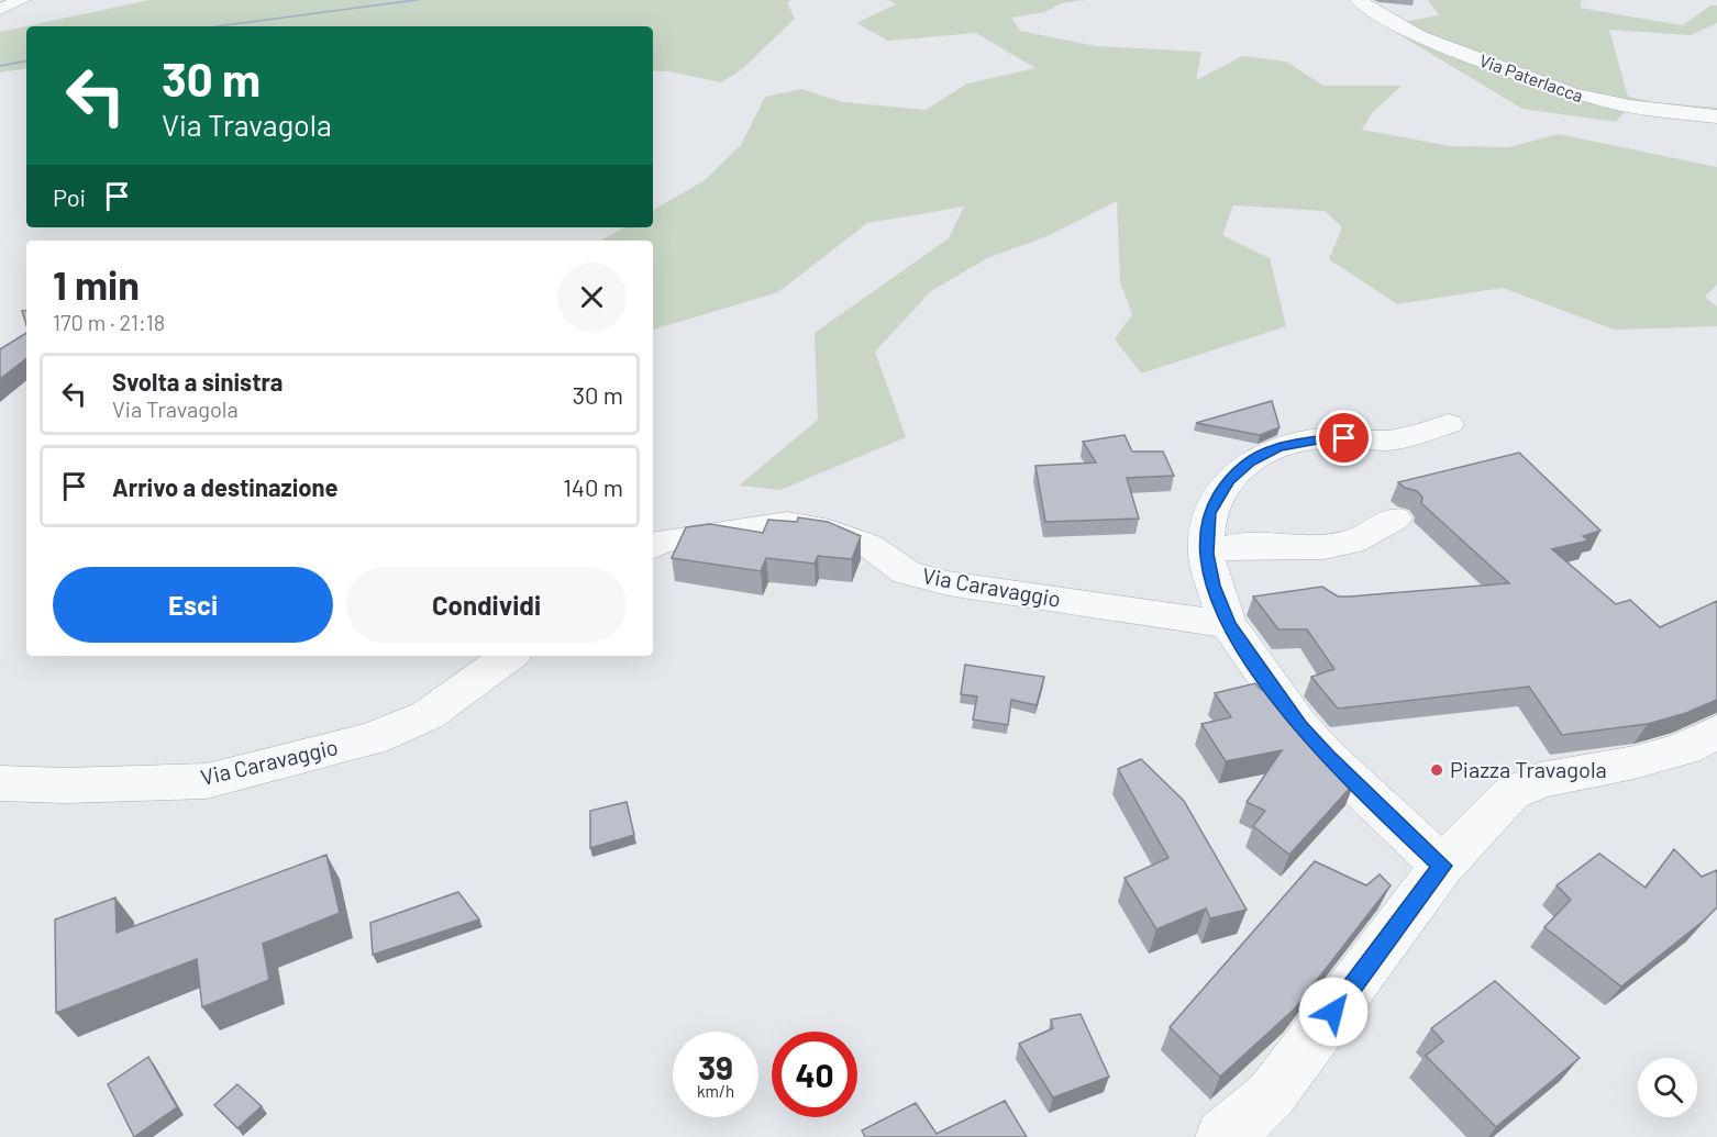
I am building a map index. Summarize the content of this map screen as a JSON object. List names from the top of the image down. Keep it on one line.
{"streets":{"street":["Via Paterlacca","Via Caravaggio"]},"places":["Piazza Travagola"],"page":{"turn":["30 m","Via Travagola"],"then":"Poi","heading":["1 min","170 m · 21:18"],"list":[{"name":"Svolta a sinistra","note":"Via Travagola","value":"30 m"},{"name":"Arrivo a destinazione","value":"140 m"}],"buttons":["Esci","Condividi"],"speed":"39 km/h","limit":"40"}}
